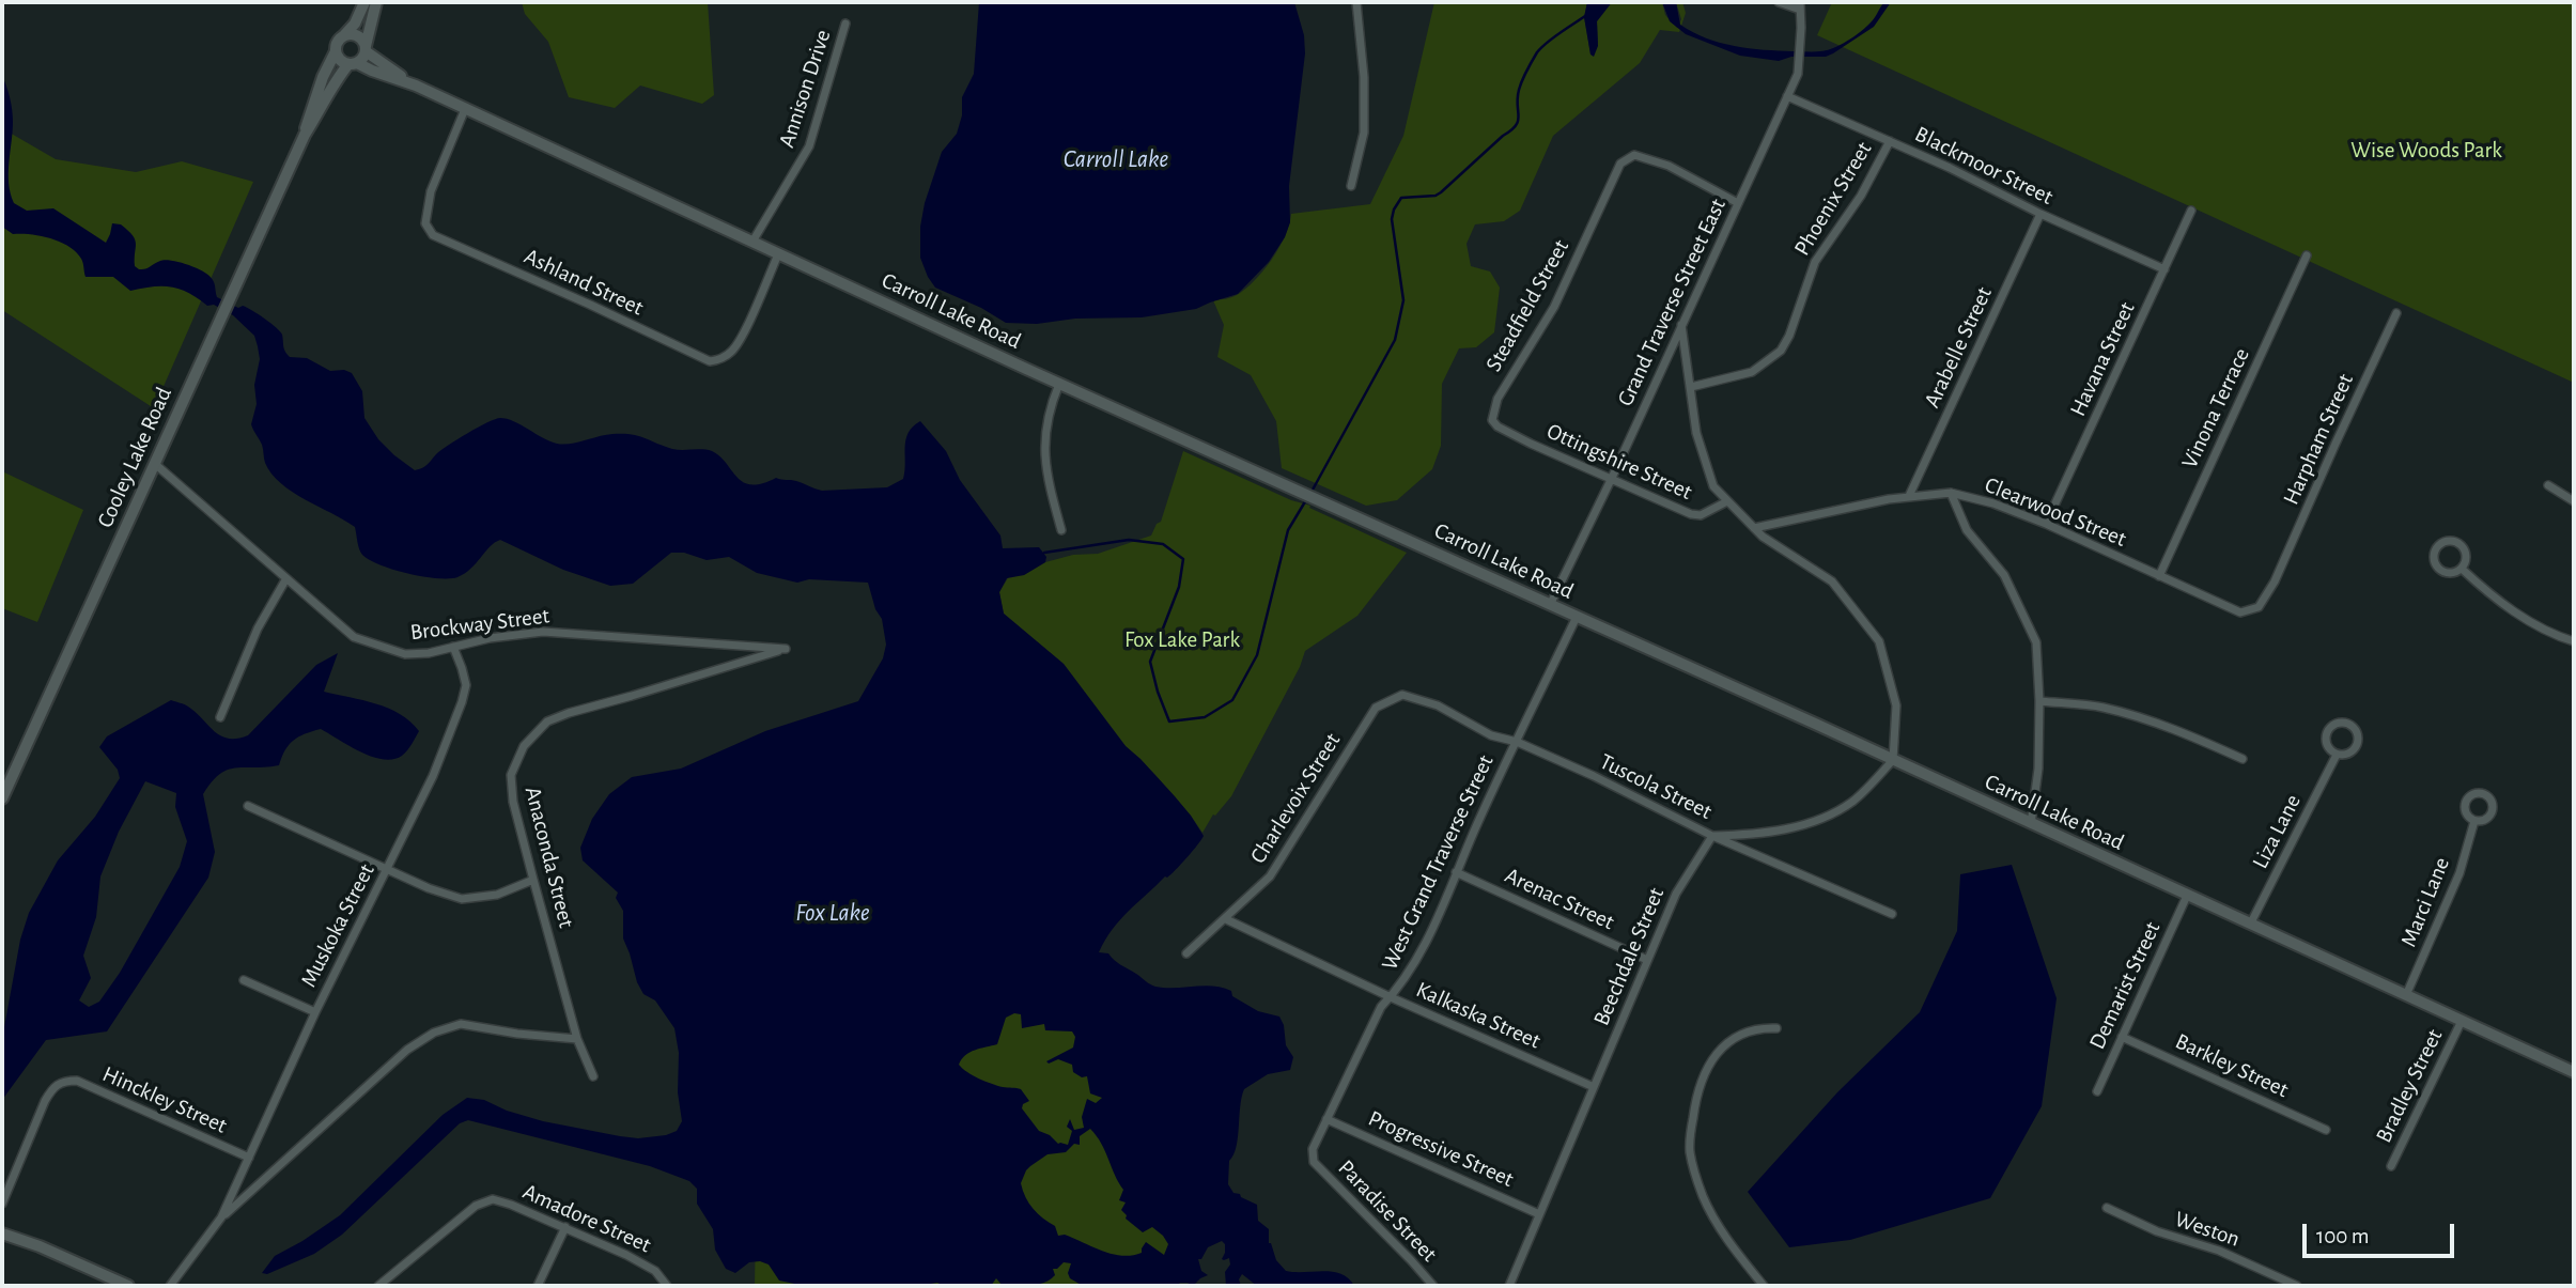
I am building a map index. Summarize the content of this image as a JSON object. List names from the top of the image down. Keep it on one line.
{"streets":{"street":["Annison Drive","Blackmoor Street","Phoenix Street","Ashland Street","Grand Traverse Street East","Steadfield Street","Carroll Lake Road","Arabelle Street","Havana Street","Vinona Terrace","Harpham Street","Cooley Lake Road","Ottingshire Street","Clearwood Street","Brockway Street","Tuscola Street","Charlevoix Street","Liza Lane","Anaconda Street","West Grand Traverse Street","Arenac Street","Marci Lane","Muskoka Street","Beechdale Street","Demarist Street","Kalkaska Street","Barkley Street","Bradley Street","Hinckley Street","Progressive Street","Paradise Street","Amadore Street","Weston"]},"crossings":[["Annison Drive","Carroll Lake Road"],["Blackmoor Street","Phoenix Street"],["Blackmoor Street","Grand Traverse Street East"],["Blackmoor Street","Arabelle Street"],["Blackmoor Street","Havana Street"],["Ashland Street","Carroll Lake Road"],["Grand Traverse Street East","Steadfield Street"],["Grand Traverse Street East","Carroll Lake Road"],["Grand Traverse Street East","Ottingshire Street"],["Steadfield Street","Ottingshire Street"],["Carroll Lake Road","Cooley Lake Road"],["Carroll Lake Road","Liza Lane"],["Carroll Lake Road","West Grand Traverse Street"],["Carroll Lake Road","Marci Lane"],["Carroll Lake Road","Demarist Street"],["Carroll Lake Road","Bradley Street"],["Arabelle Street","Clearwood Street"],["Havana Street","Clearwood Street"],["Vinona Terrace","Clearwood Street"],["Harpham Street","Clearwood Street"],["Cooley Lake Road","Brockway Street"],["Brockway Street","Anaconda Street"],["Brockway Street","Muskoka Street"],["Tuscola Street","Charlevoix Street"],["Tuscola Street","West Grand Traverse Street"],["Tuscola Street","Beechdale Street"],["Charlevoix Street","Kalkaska Street"],["Anaconda Street","Muskoka Street"],["West Grand Traverse Street","Arenac Street"],["West Grand Traverse Street","Kalkaska Street"],["West Grand Traverse Street","Progressive Street"],["West Grand Traverse Street","Paradise Street"],["Arenac Street","Beechdale Street"],["Muskoka Street","Hinckley Street"],["Beechdale Street","Kalkaska Street"],["Beechdale Street","Progressive Street"],["Demarist Street","Barkley Street"]],"water":["Carroll Lake","Fox Lake"],"parks":["Wise Woods Park","Fox Lake Park"],"scale_bar":"100 m"}
